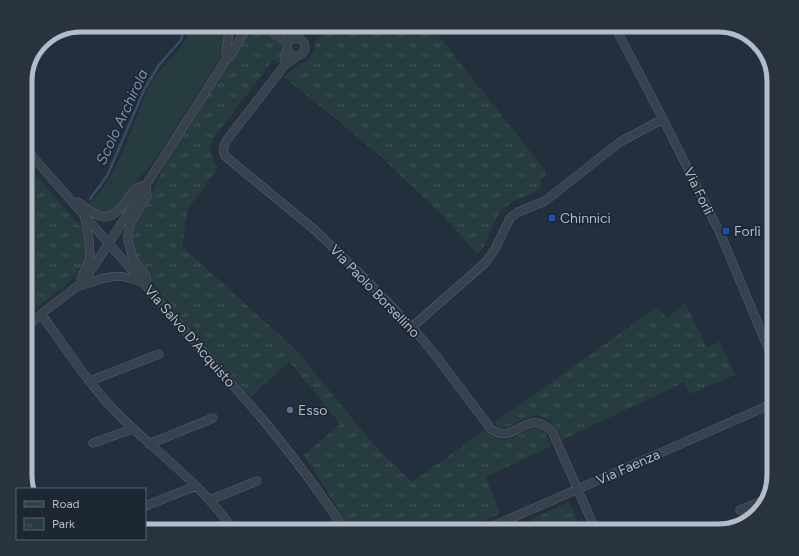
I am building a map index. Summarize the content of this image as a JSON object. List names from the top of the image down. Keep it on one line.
{"streets":{"street":["Via Forlì","Via Paolo Borsellino","Via Salvo D'Acquisto","Via Faenza"]},"crossings":[["Via Paolo Borsellino","Via Faenza"]],"water":["Scolo Archirola"],"places":{"transit":["Chinnici","Forlì"],"other":["Esso"]},"legend":["Road","Park"]}
